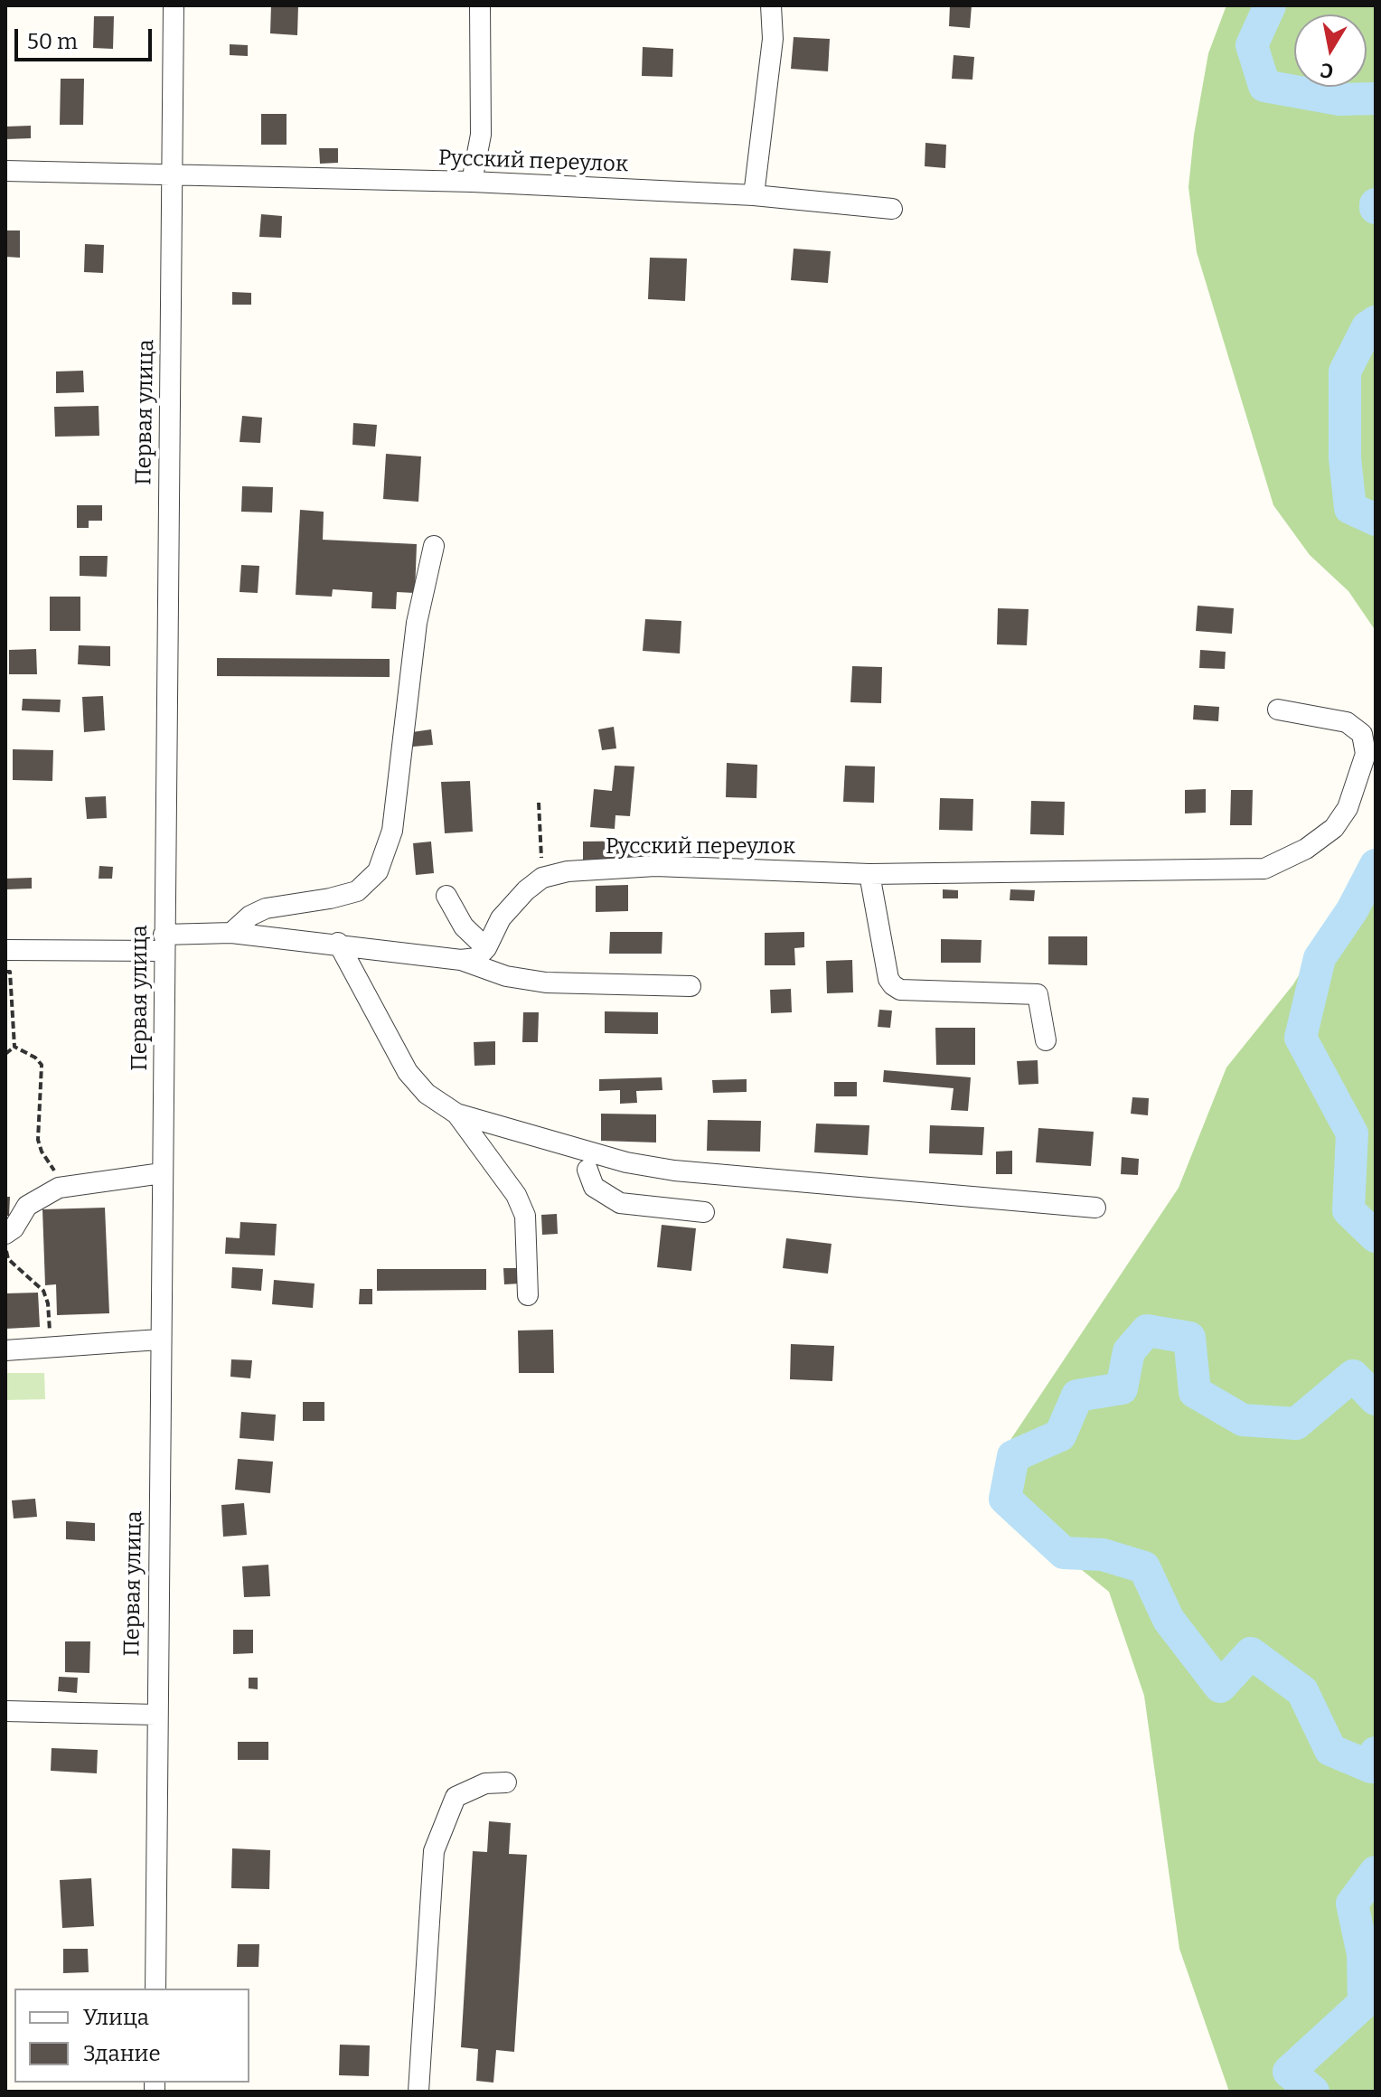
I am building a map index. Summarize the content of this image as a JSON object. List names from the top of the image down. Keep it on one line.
{"streets":{"street":["Русский переулок","Первая улица"]},"crossings":[["Русский переулок","Первая улица"]],"legend":["Улица","Здание"],"scale_bar":"50 m","north":"bottom"}
